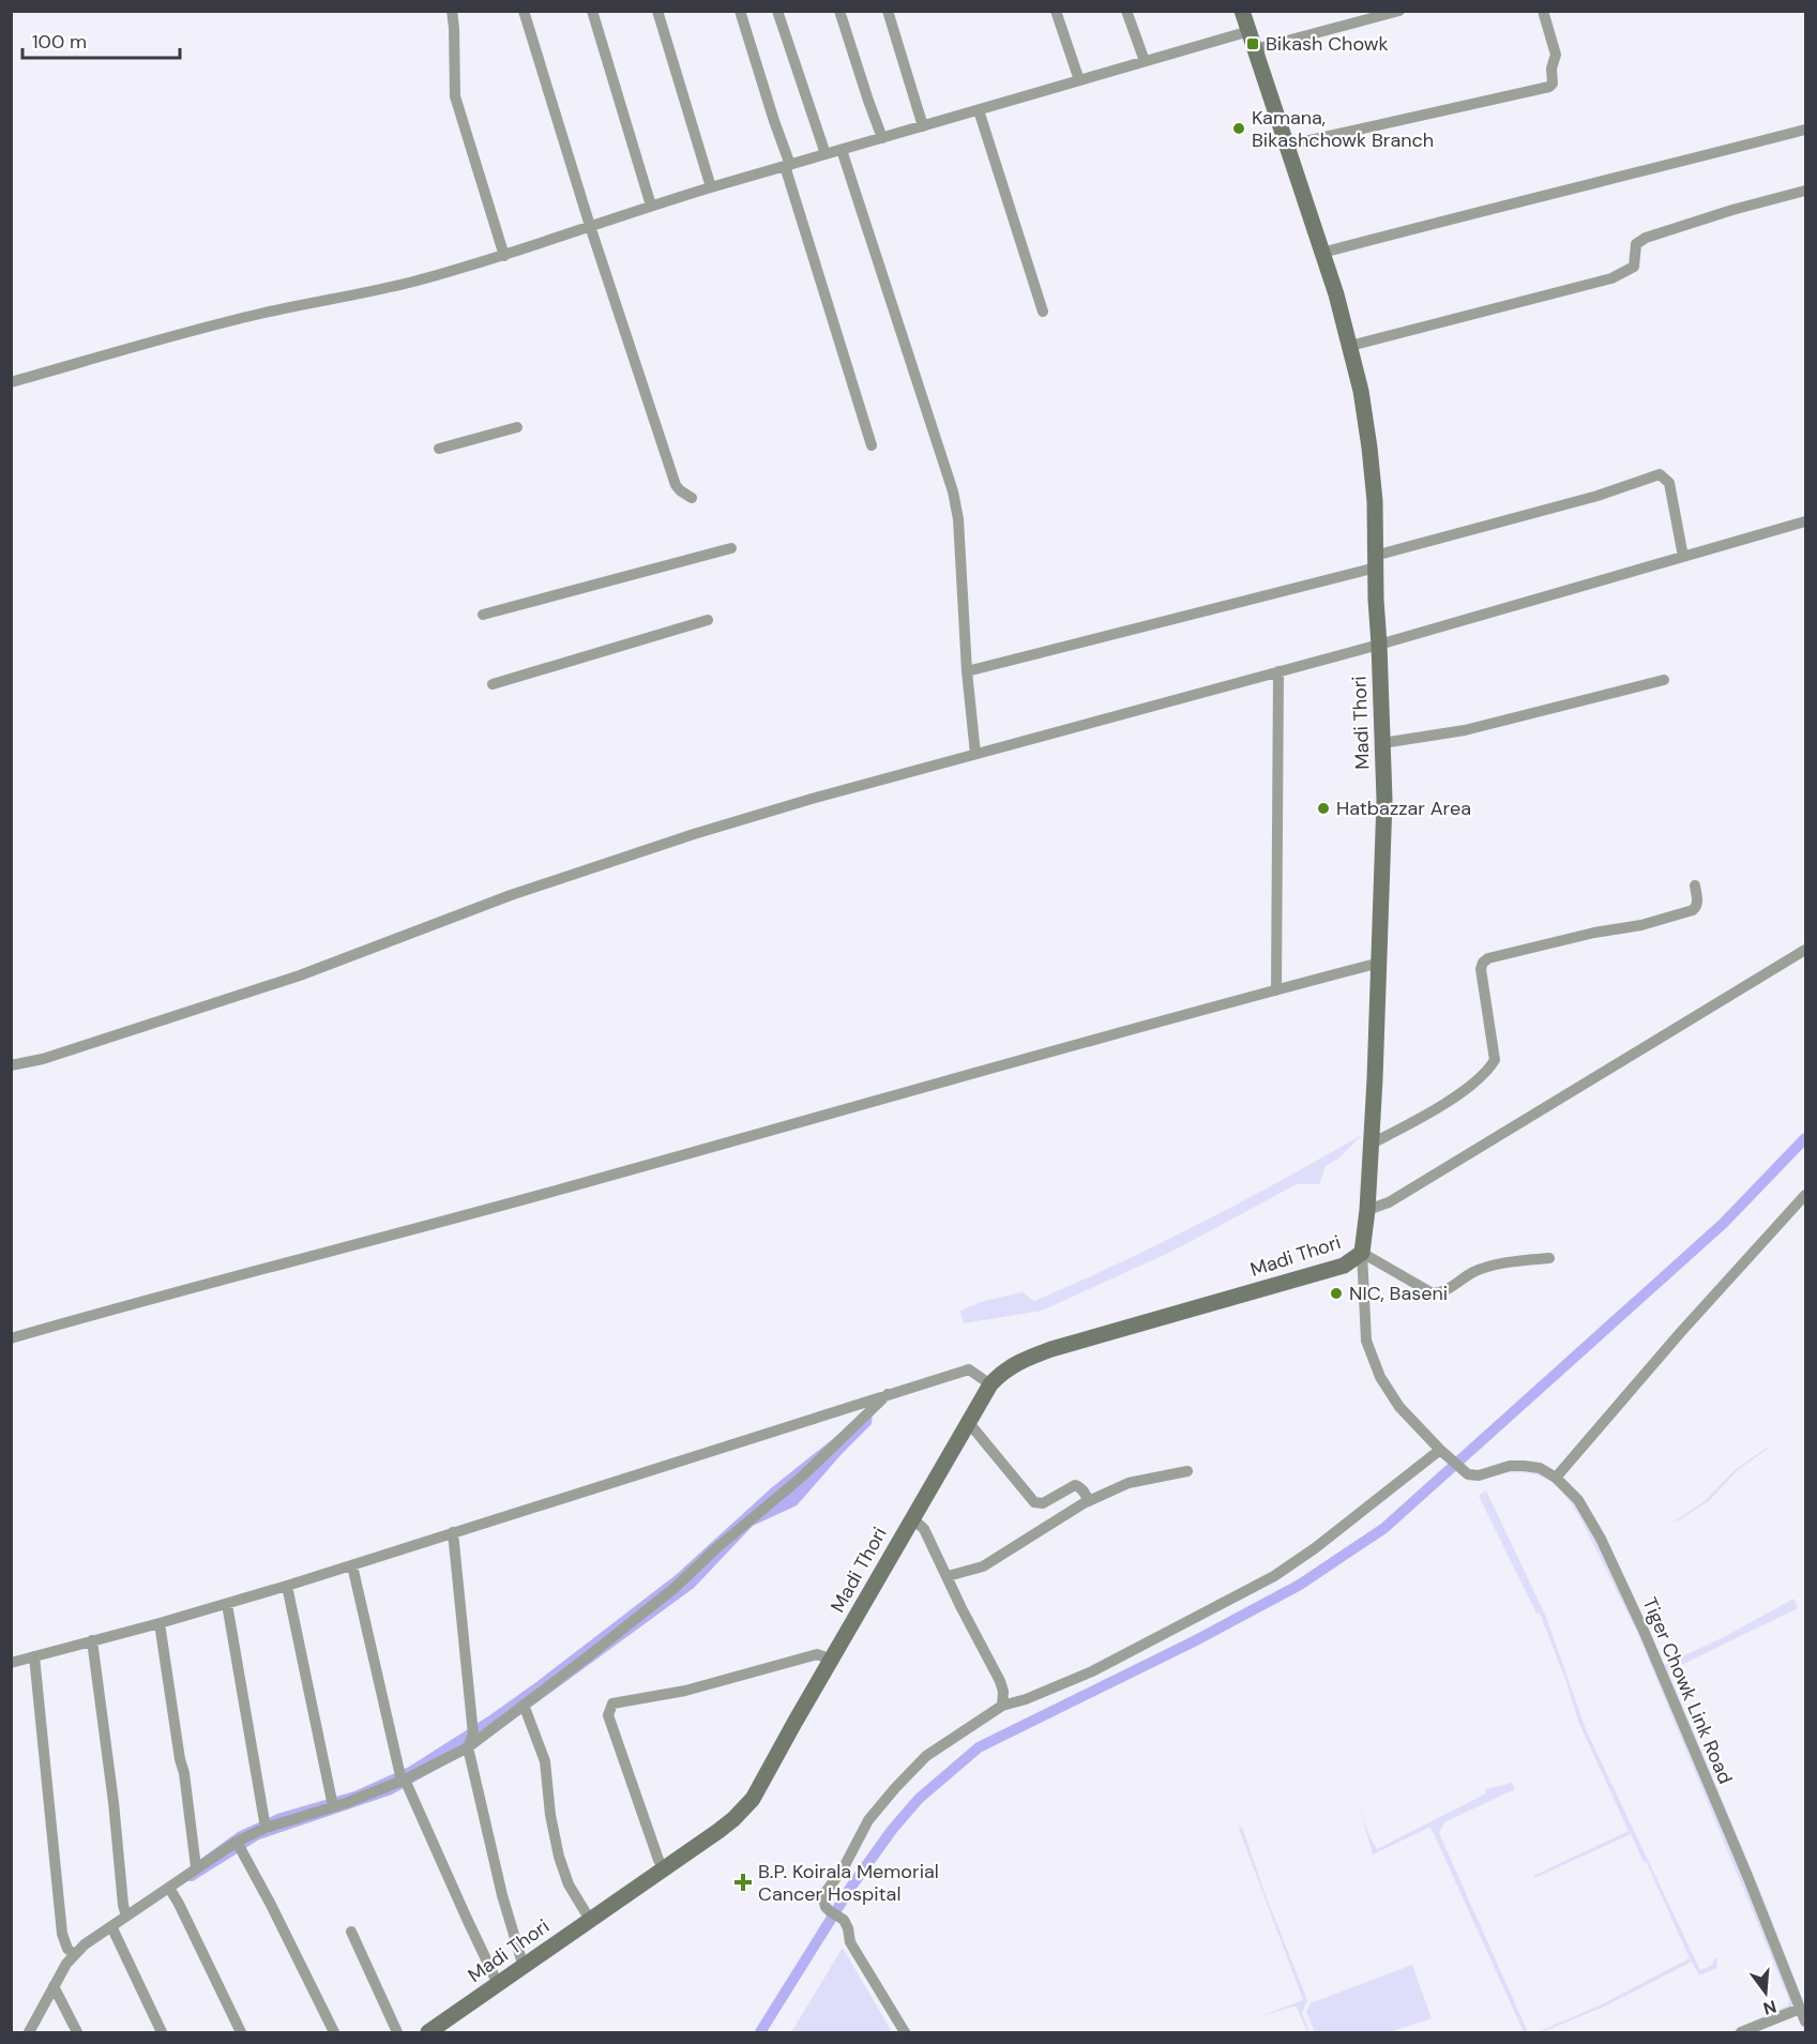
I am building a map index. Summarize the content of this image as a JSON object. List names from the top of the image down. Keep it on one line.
{"streets":{"main road":["Madi Thori"],"street":["Tiger Chowk Link Road"]},"places":{"transit":["Bikash Chowk"],"other":["Kamana, Bikashchowk Branch","Hatbazzar Area","NIC, Baseni"],"health":["B.P. Koirala Memorial Cancer Hospital"]},"scale_bar":"100 m","north":"bottom"}
